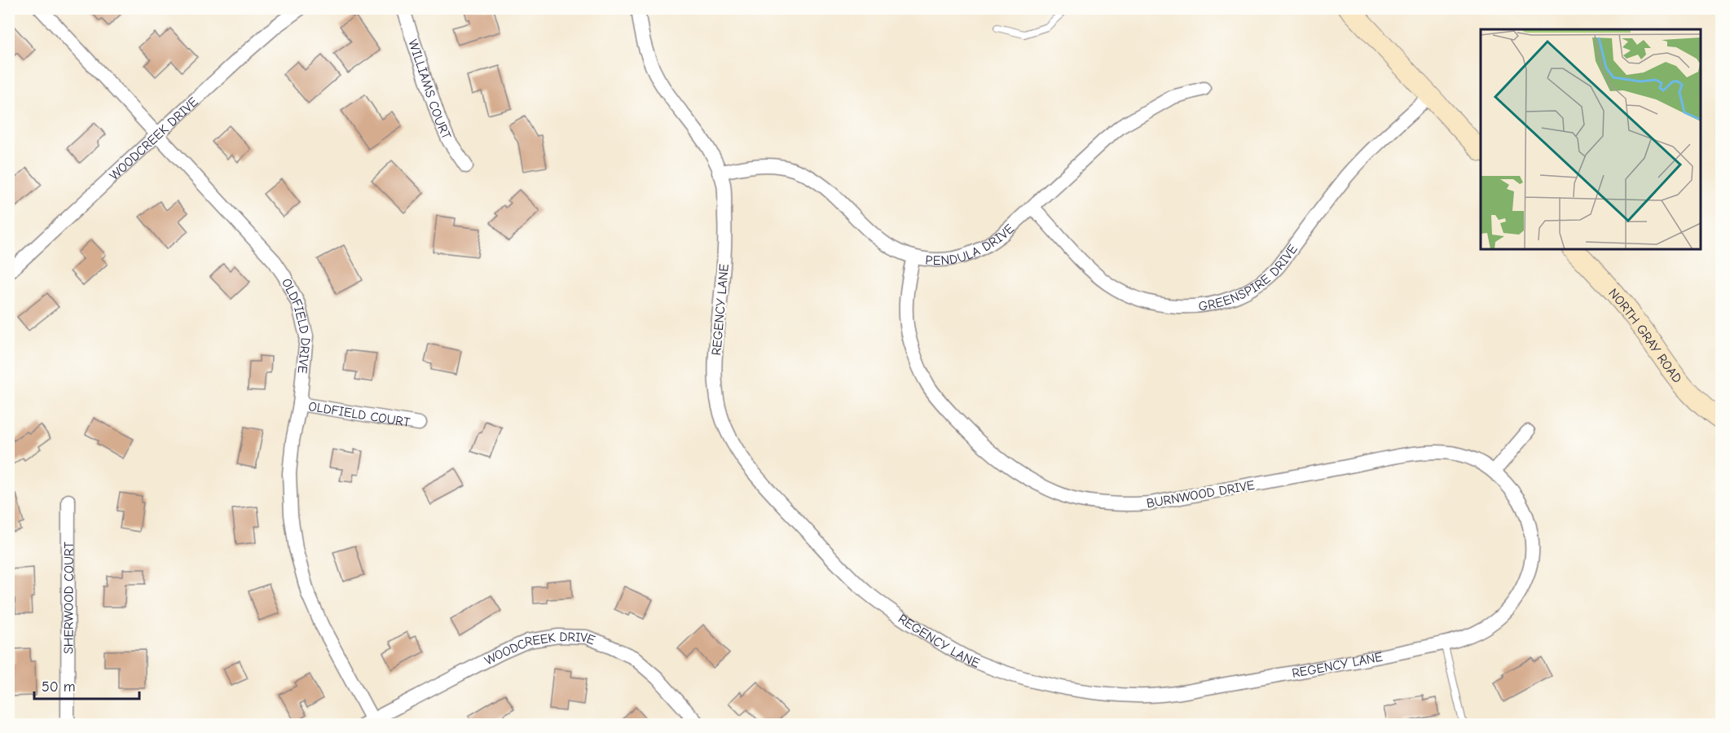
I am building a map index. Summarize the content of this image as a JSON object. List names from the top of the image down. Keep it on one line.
{"streets":{"street":["WILLIAMS COURT","WOODCREEK DRIVE","PENDULA DRIVE","GREENSPIRE DRIVE","REGENCY LANE","OLDFIELD DRIVE","NORTH GRAY ROAD","OLDFIELD COURT","BURNWOOD DRIVE","SHERWOOD COURT"]},"crossings":[["WOODCREEK DRIVE","OLDFIELD DRIVE"],["PENDULA DRIVE","GREENSPIRE DRIVE"],["PENDULA DRIVE","REGENCY LANE"],["PENDULA DRIVE","BURNWOOD DRIVE"],["REGENCY LANE","BURNWOOD DRIVE"],["OLDFIELD DRIVE","OLDFIELD COURT"]],"scale_bar":"50 m"}
